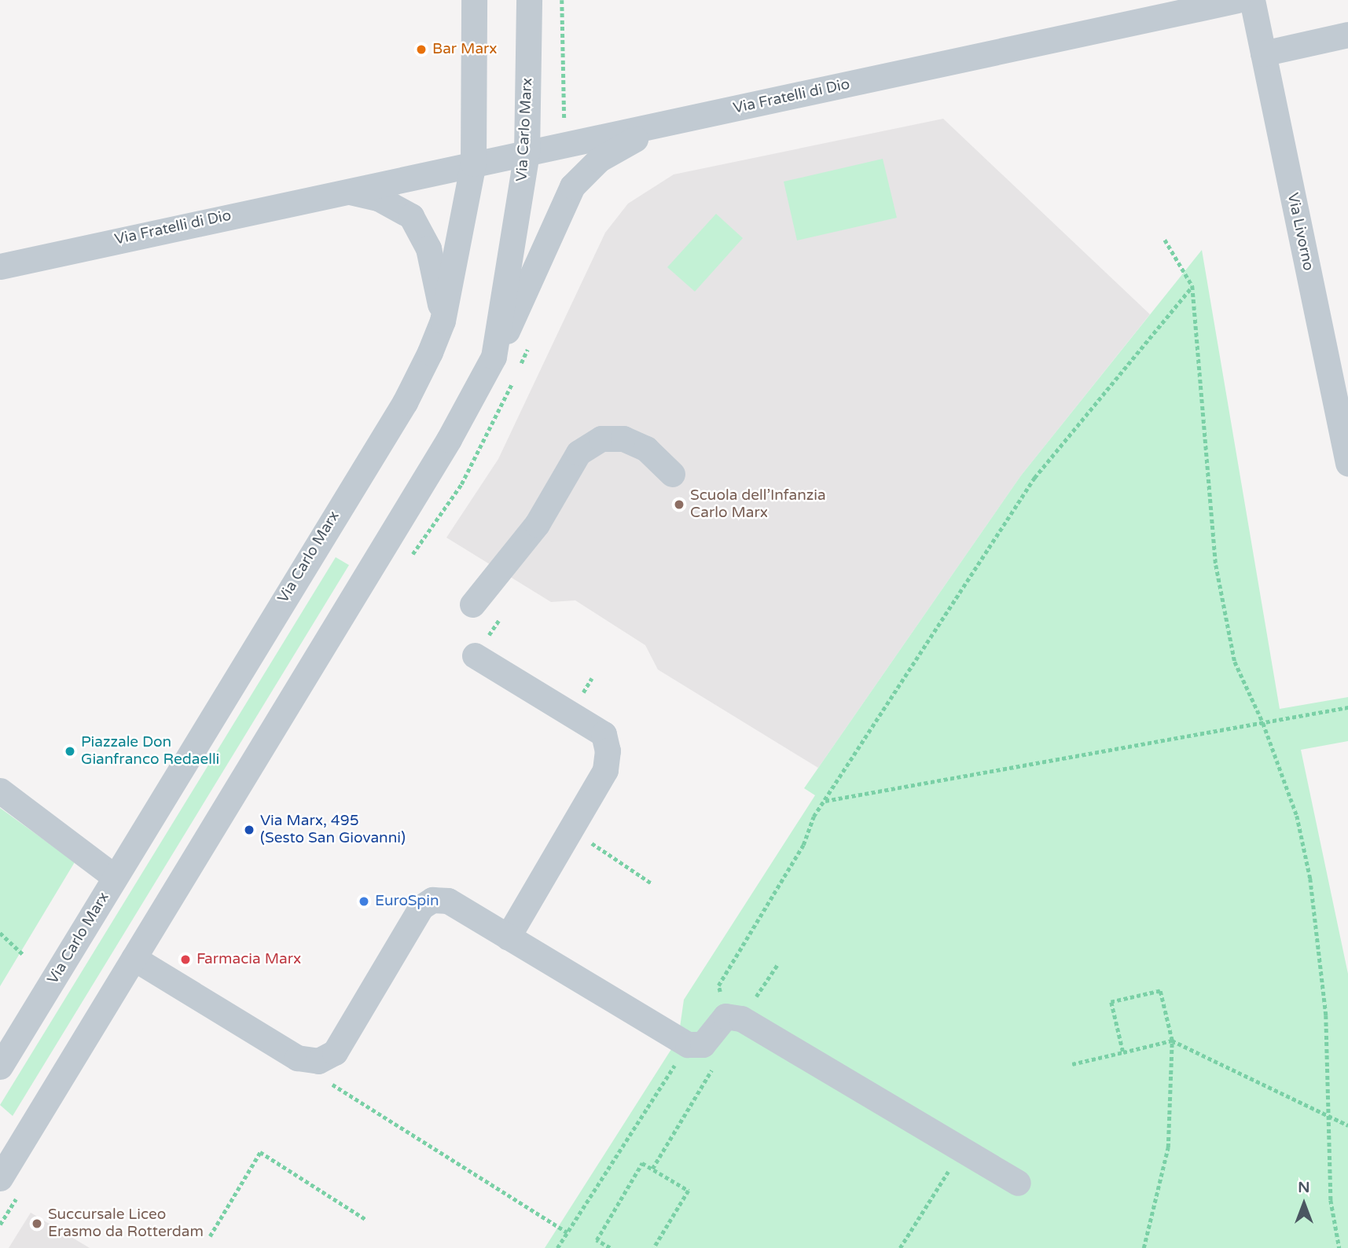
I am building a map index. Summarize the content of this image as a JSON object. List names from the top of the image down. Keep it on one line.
{"streets":{"street":["Via Fratelli di Dio","Via Carlo Marx","Via Livorno"]},"crossings":[["Via Fratelli di Dio","Via Carlo Marx"]],"places":["Bar Marx","Scuola dell’Infanzia Carlo Marx","Piazzale Don Gianfranco Redaelli","Via Marx, 495 (Sesto San Giovanni)","EuroSpin","Farmacia Marx","Succursale Liceo Erasmo da Rotterdam"],"north":"top"}
